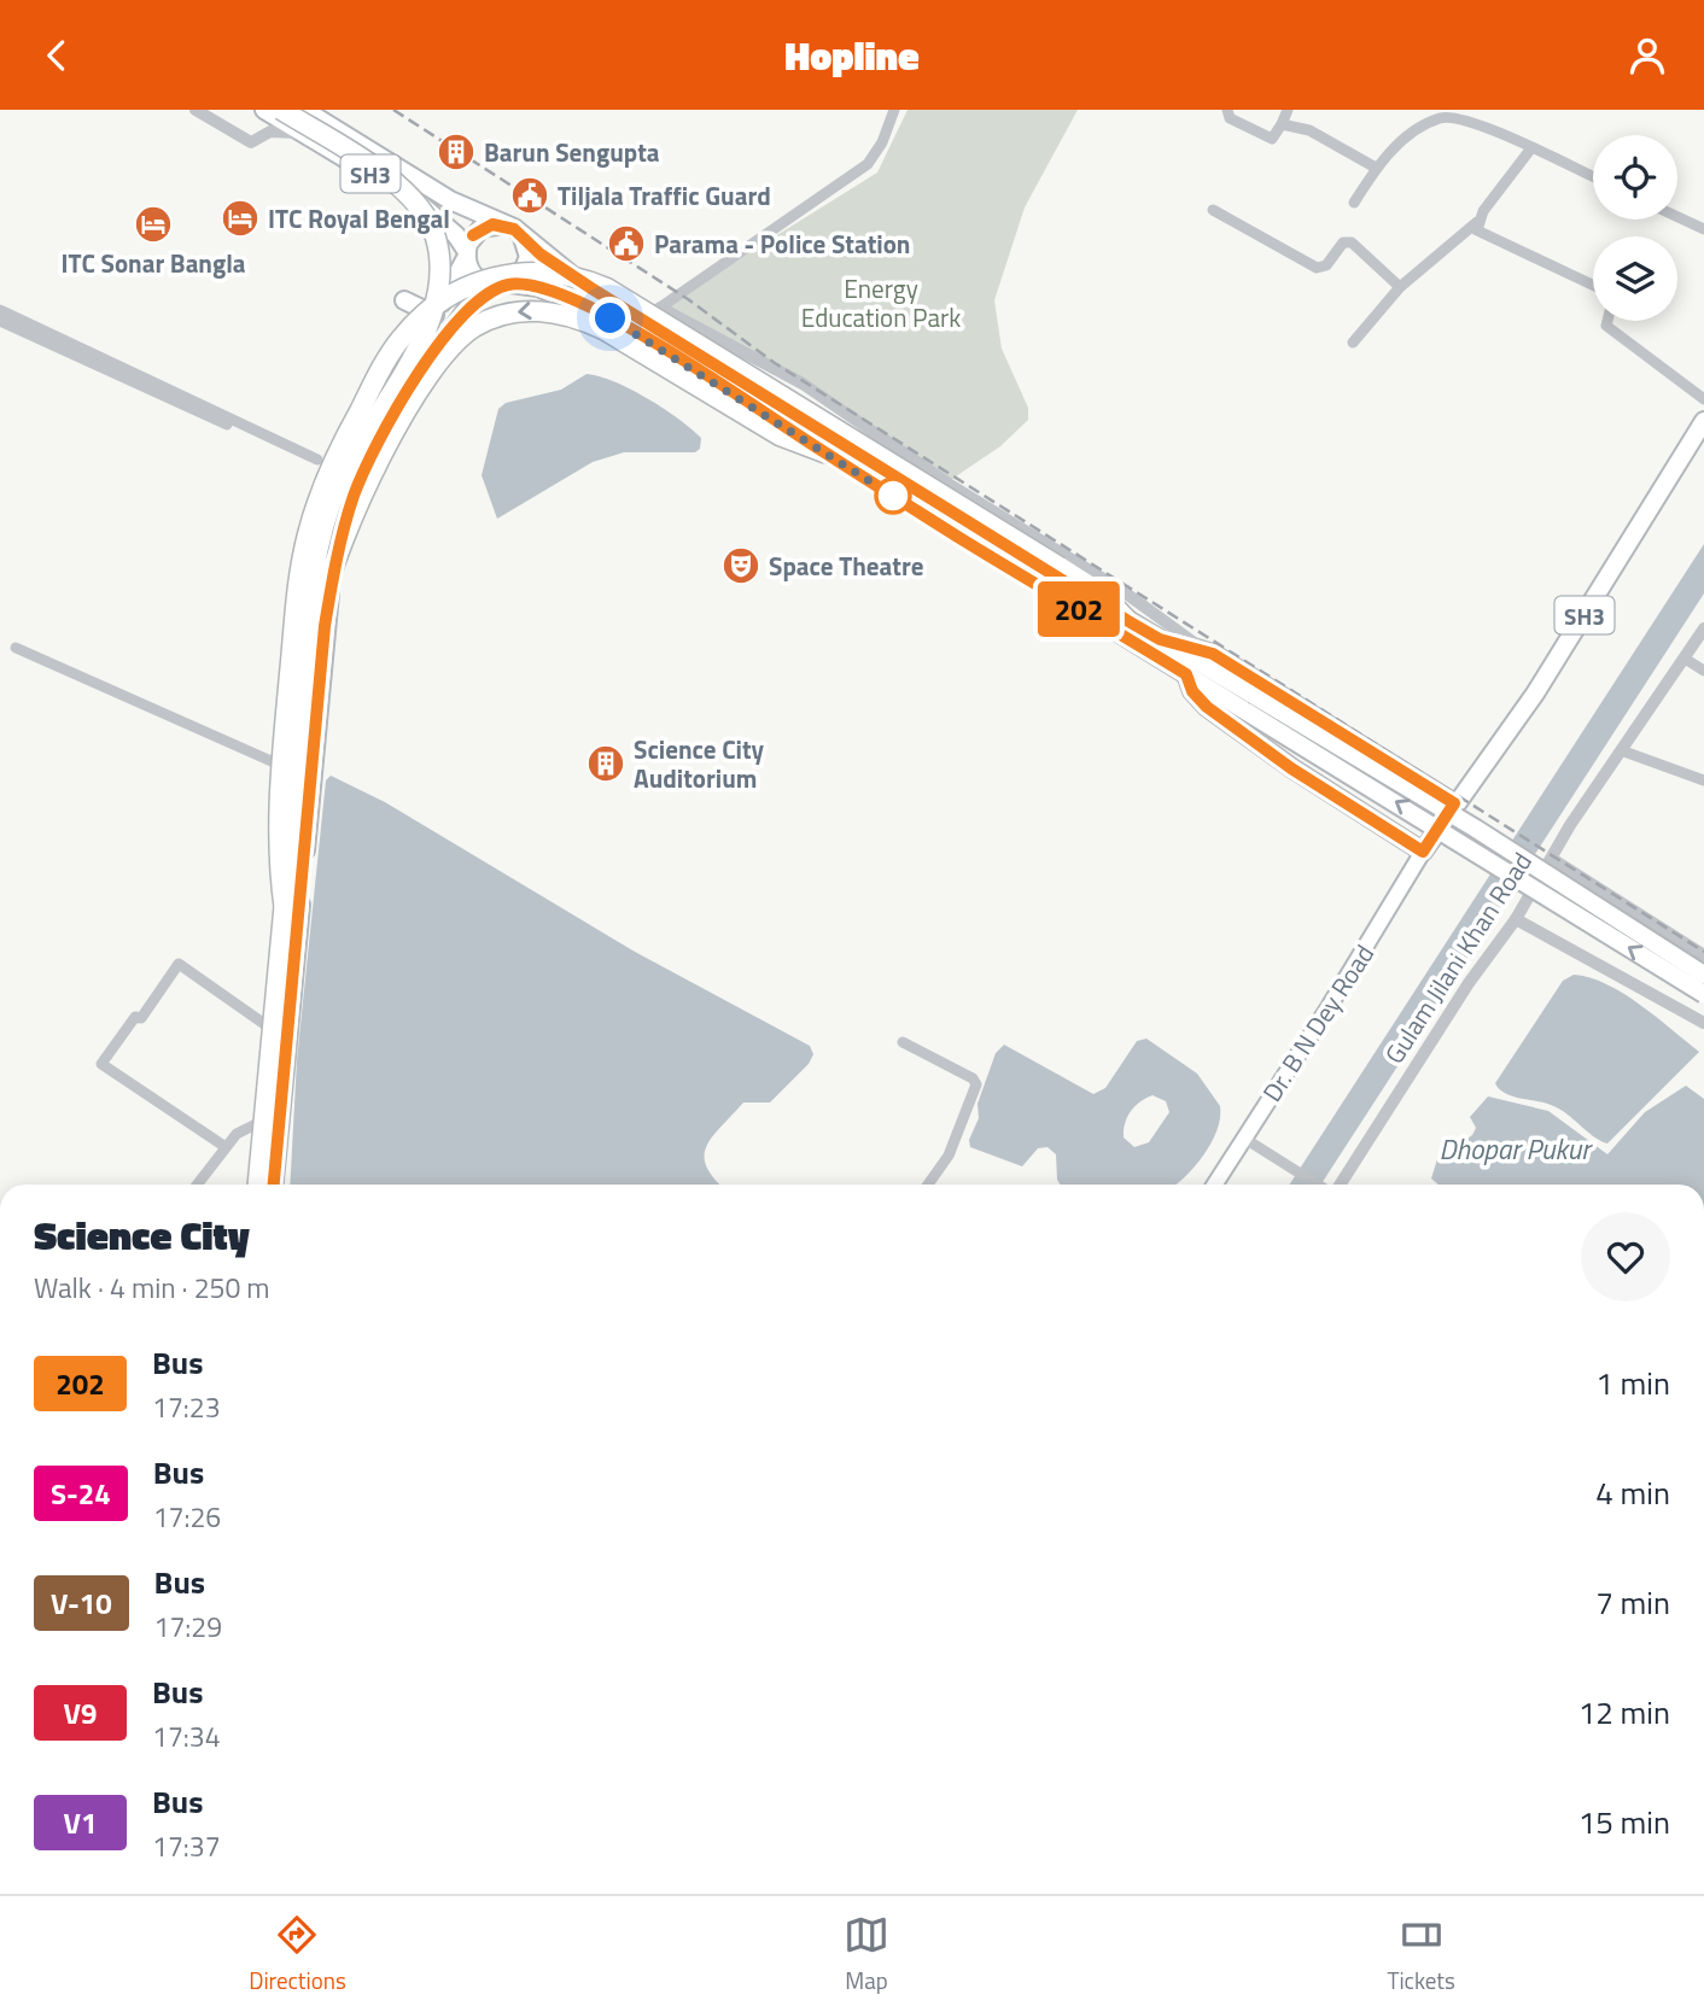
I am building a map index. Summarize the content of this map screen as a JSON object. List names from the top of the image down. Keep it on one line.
{"streets":{"main road":["SH3","Dr. B N Dey Road"],"street":["Gulam Jilani Khan Road"]},"crossings":[["SH3","Dr. B N Dey Road"]],"water":["Dhopar Pukur"],"parks":["Energy Education Park"],"places":{"building":["Barun Sengupta","Science City Auditorium"],"public building":["Tiljala Traffic Guard","Parama - Police Station"],"hotel":["ITC Royal Bengal","ITC Sonar Bangla"],"theatre":["Space Theatre"]},"lines":["bus line 202"],"page":{"header":"Hopline","on_map":"202","heading":["Science City","Walk · 4 min · 250 m"],"list":[{"mark":"202","name":"Bus","note":"17:23","value":"1 min"},{"mark":"S-24","name":"Bus","note":"17:26","value":"4 min"},{"mark":"V-10","name":"Bus","note":"17:29","value":"7 min"},{"mark":"V9","name":"Bus","note":"17:34","value":"12 min"},{"mark":"V1","name":"Bus","note":"17:37","value":"15 min"}],"tabs":["Directions","Map","Tickets"]}}
